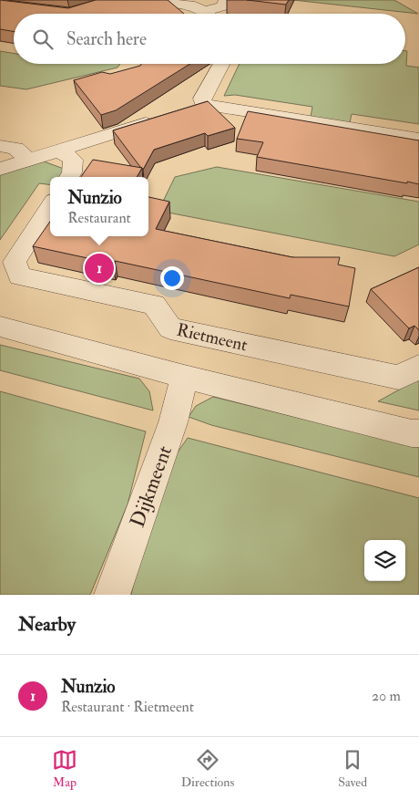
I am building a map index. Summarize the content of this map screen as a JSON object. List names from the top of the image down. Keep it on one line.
{"streets":{"street":["Rietmeent","Dijkmeent"]},"page":{"search":"Search here","popup":["Nunzio","Restaurant"],"pins":"1","heading":"Nearby","list":[{"mark":"1","name":"Nunzio","note":"Restaurant · Rietmeent","value":"20 m"}],"nav":["Map","Directions","Saved"]}}
